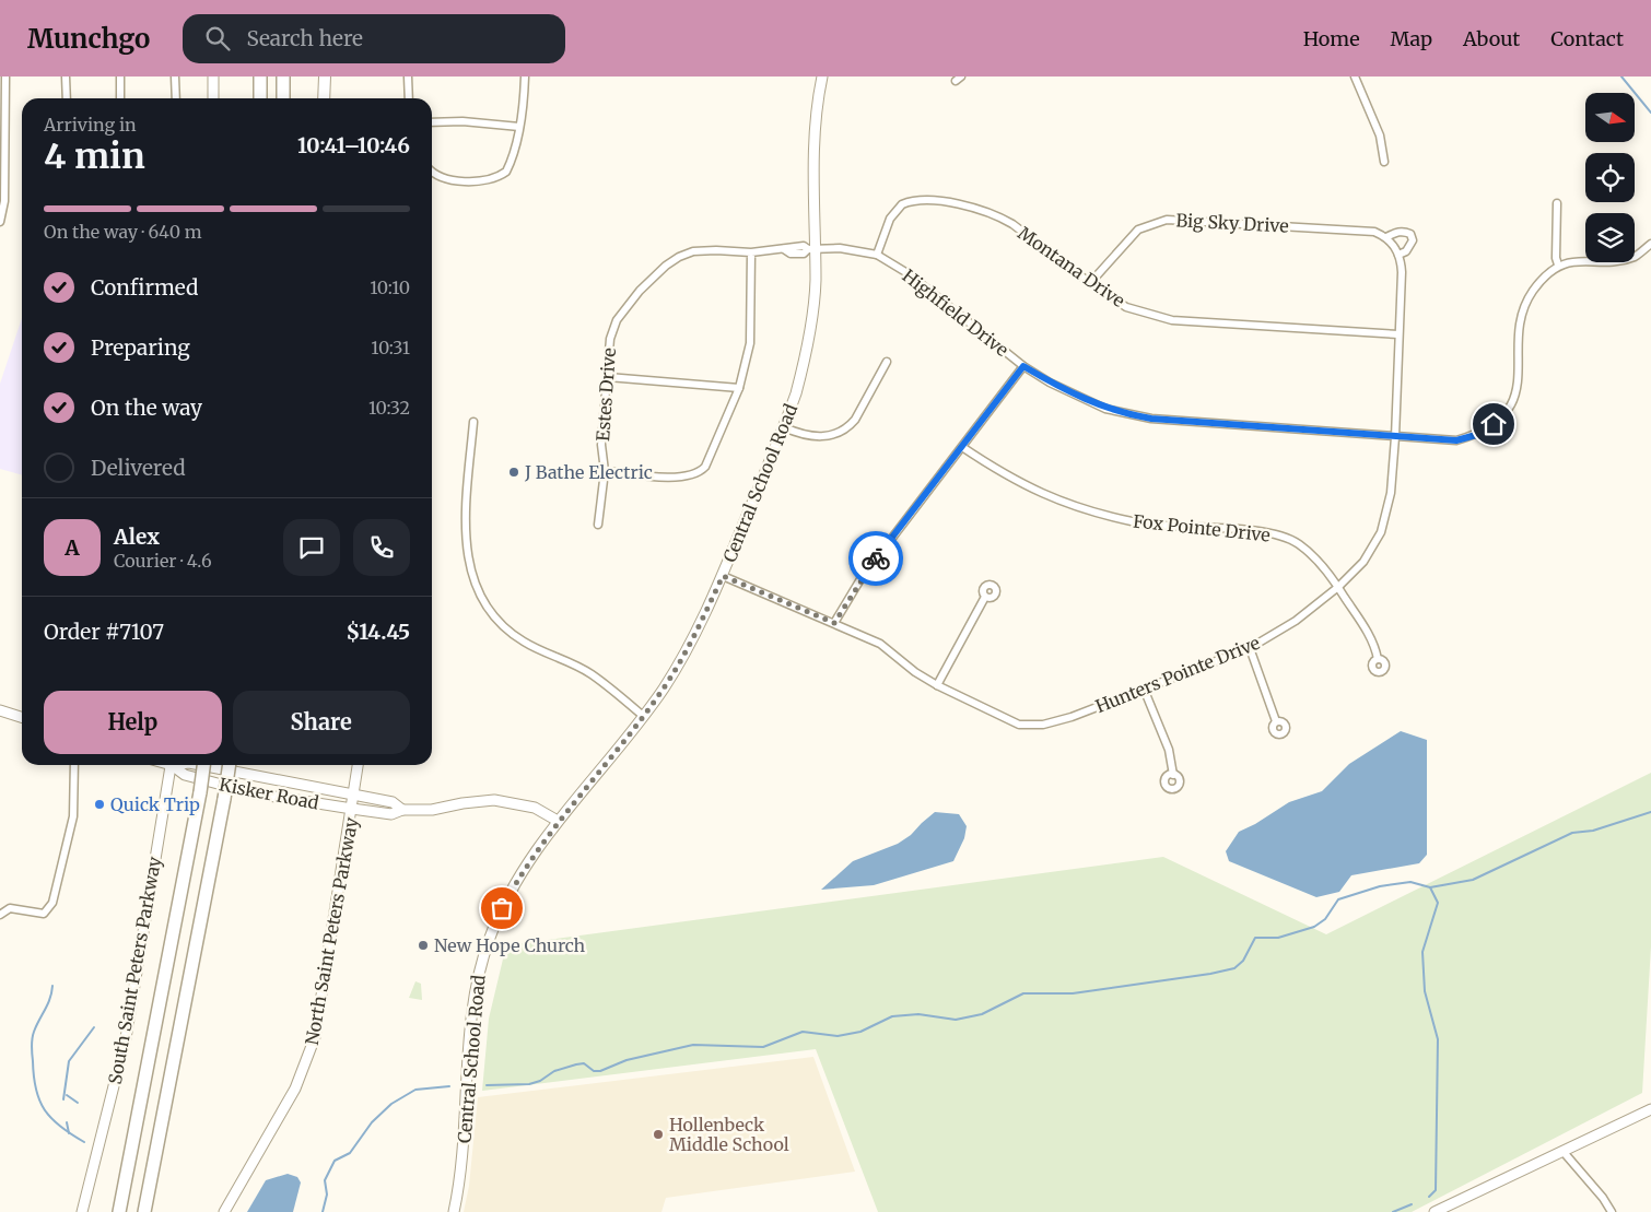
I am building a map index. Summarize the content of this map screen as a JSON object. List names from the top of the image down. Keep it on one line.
{"streets":{"main road":["Central School Road","Kisker Road","North Saint Peters Parkway","South Saint Peters Parkway"],"street":["Big Sky Drive","Montana Drive","Highfield Drive","Estes Drive","Fox Pointe Drive","Hunters Pointe Drive"]},"crossings":[["Big Sky Drive","Montana Drive"],["Big Sky Drive","Hunters Pointe Drive"],["Montana Drive","Highfield Drive"],["Montana Drive","Hunters Pointe Drive"],["Highfield Drive","Estes Drive"],["Highfield Drive","Central School Road"],["Highfield Drive","Hunters Pointe Drive"],["Estes Drive","Central School Road"],["Central School Road","Hunters Pointe Drive"],["Central School Road","Kisker Road"],["Fox Pointe Drive","Hunters Pointe Drive"],["Kisker Road","North Saint Peters Parkway"]],"places":["J Bathe Electric","Quick Trip","New Hope Church","Hollenbeck Middle School"],"north":"right","page":{"header":"Munchgo","search":"Search here","nav":["Home","Map","About","Contact"],"heading":["4 min","Arriving in","10:41–10:46"],"panel":["Alex","Courier · 4.6","Order #7107","$14.45"],"bar":"On the way · 640 m","list":[["Confirmed","10:10"],["Preparing","10:31"],["On the way","10:32"],"Delivered"],"round":"A","buttons":["Help","Share"]}}
